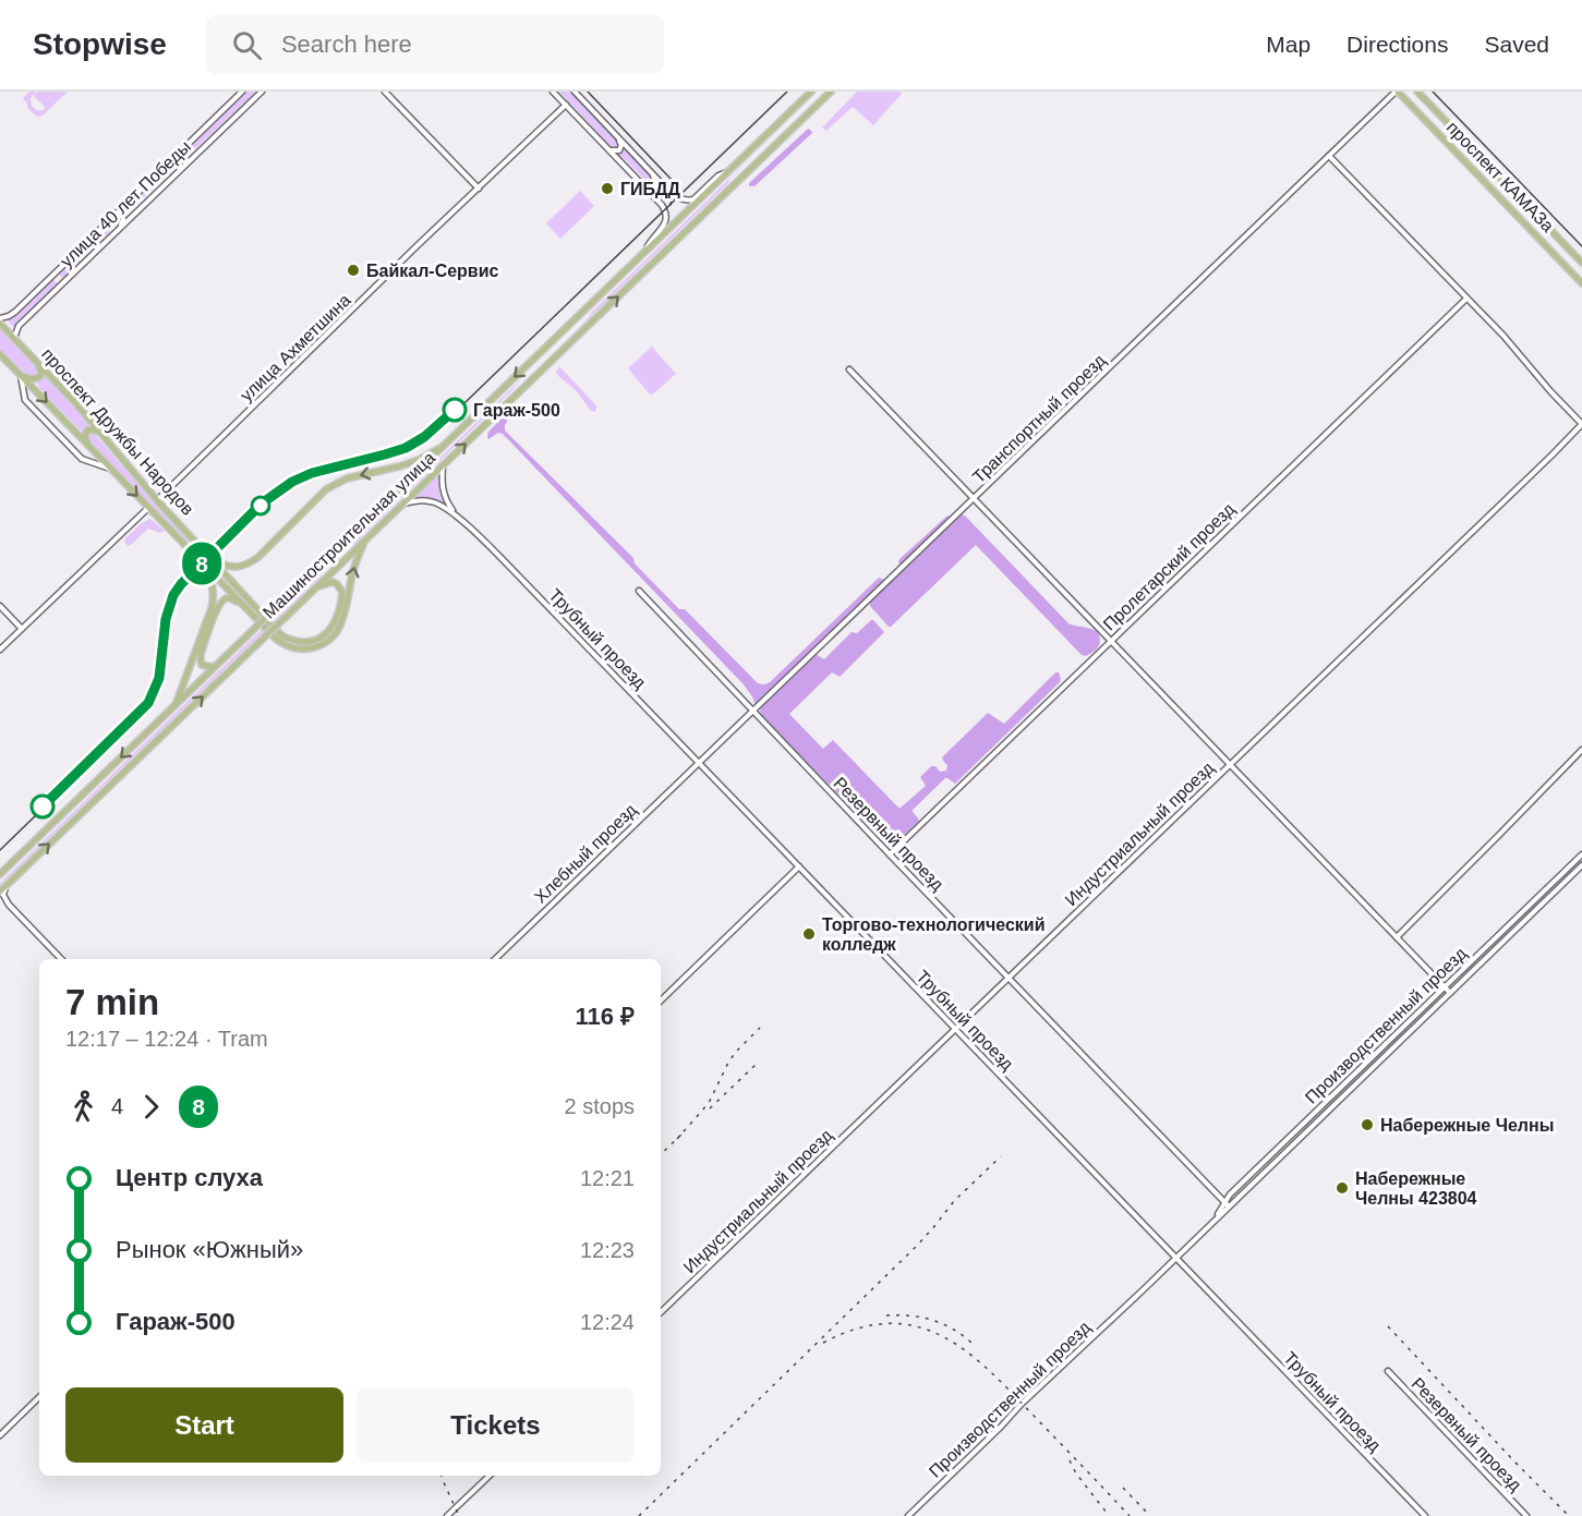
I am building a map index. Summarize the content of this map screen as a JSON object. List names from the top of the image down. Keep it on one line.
{"streets":{"main road":["проспект КАМАЗа","проспект Дружбы Народов","Машиностроительная улица"],"street":["улица 40 лет Победы","улица Ахметшина","Транспортный проезд","Пролетарский проезд","Трубный проезд","Резервный проезд","Индустриальный проезд","Хлебный проезд","Производственный проезд"]},"crossings":[["проспект КАМАЗа","Транспортный проезд"],["улица 40 лет Победы","проспект Дружбы Народов"],["улица Ахметшина","проспект Дружбы Народов"],["Транспортный проезд","Трубный проезд"],["Транспортный проезд","Резервный проезд"],["Транспортный проезд","Хлебный проезд"],["проспект Дружбы Народов","Машиностроительная улица"],["Пролетарский проезд","Резервный проезд"],["Трубный проезд","Индустриальный проезд"],["Трубный проезд","Хлебный проезд"],["Трубный проезд","Производственный проезд"],["Резервный проезд","Индустриальный проезд"],["Резервный проезд","Производственный проезд"]],"places":["ГИБДД","Байкал-Сервис","Гараж-500","Торгово-технологический колледж","Набережные Челны","Набережные Челны 423804"],"lines":["tram line 8"],"page":{"header":"Stopwise","search":"Search here","nav":["Map","Directions","Saved"],"on_map":"8","heading":["7 min","12:17 – 12:24 · Tram","116 ₽"],"legs":["4","8","2 stops"],"list":[{"name":"Центр слуха","value":"12:21"},{"name":"Рынок «Южный»","value":"12:23"},{"name":"Гараж-500","value":"12:24"}],"buttons":["Start","Tickets"]}}
